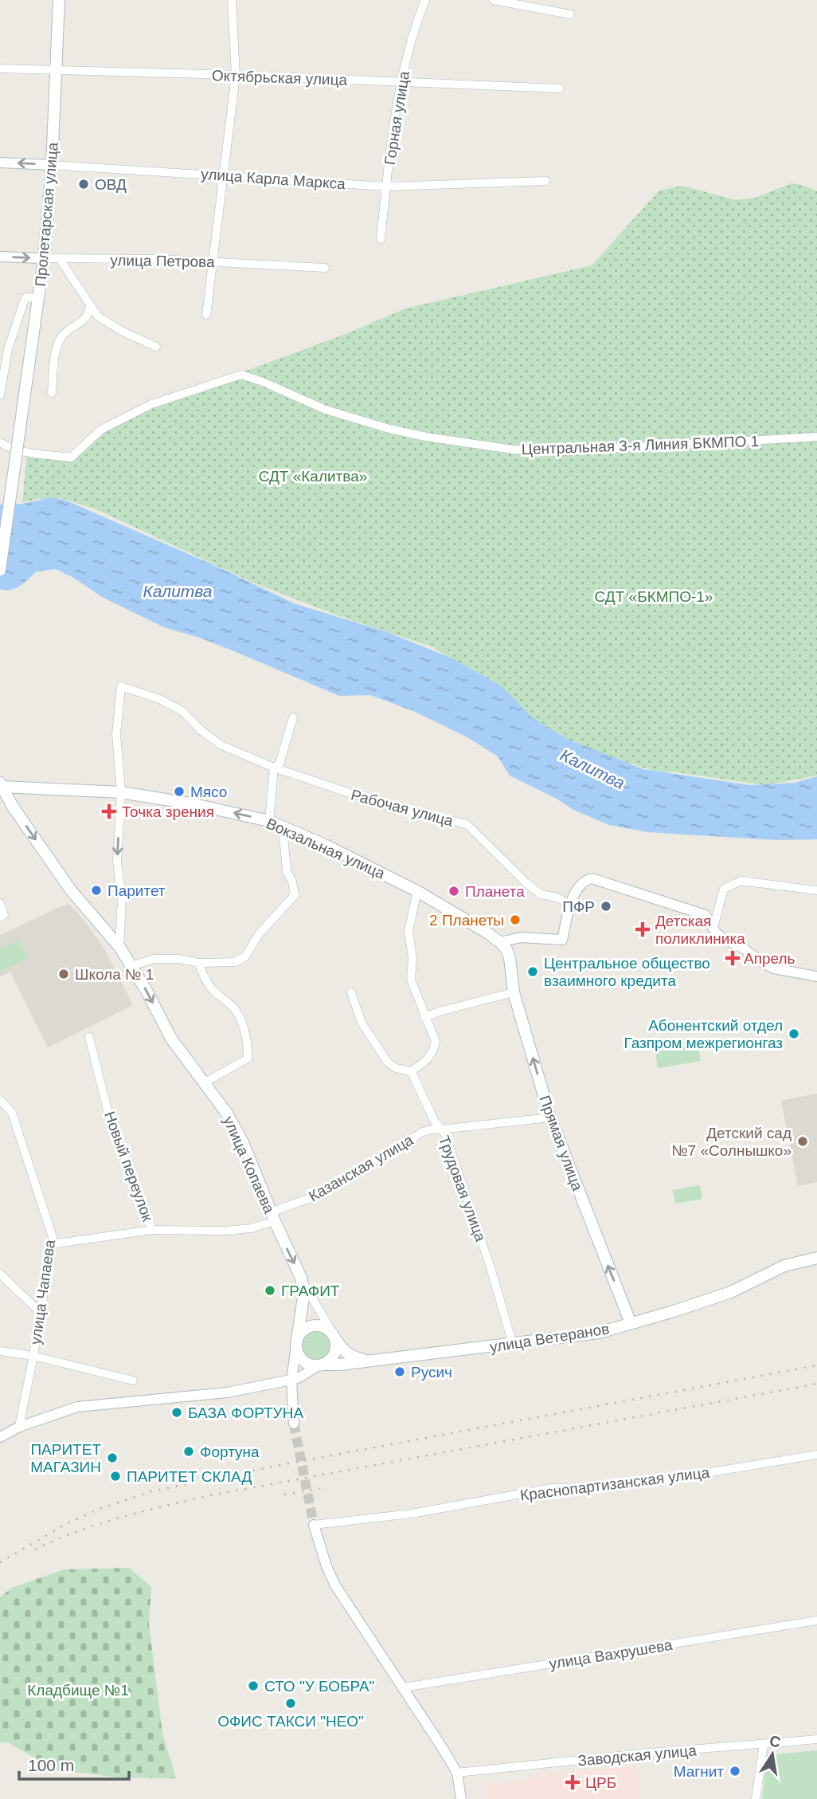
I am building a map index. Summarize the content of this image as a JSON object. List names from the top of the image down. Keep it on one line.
{"streets":{"main road":["Пролетарская улица","Вокзальная улица","Прямая улица","улица Копаева","улица Ветеранов"],"street":["Октябрьская улица","Горная улица","улица Карла Маркса","улица Петрова","Центральная 3-я Линия БКМПО 1","Рабочая улица","Новый переулок","Казанская улица","Трудовая улица","улица Чапаева","Краснопартизанская улица","улица Вахрушева","Заводская улица"]},"crossings":[["Октябрьская улица","Горная улица"],["Октябрьская улица","Пролетарская улица"],["Горная улица","улица Карла Маркса"],["улица Карла Маркса","Пролетарская улица"],["Пролетарская улица","улица Петрова"],["Рабочая улица","Вокзальная улица"],["Вокзальная улица","Прямая улица"],["Вокзальная улица","улица Копаева"],["Прямая улица","Казанская улица"],["Прямая улица","улица Ветеранов"],["улица Копаева","Казанская улица"],["улица Копаева","улица Ветеранов"],["Новый переулок","Казанская улица"],["Казанская улица","Трудовая улица"],["Казанская улица","улица Чапаева"],["Трудовая улица","улица Ветеранов"]],"one_way":["Прямая улица","улица Копаева"],"water":["Калитва"],"parks":["СДТ «Калитва»","СДТ «БКМПО-1»","Кладбище №1"],"places":{"other":["ОВД","Мясо","Паритет","Планета","ПФР","2 Планеты","Центральное общество взаимного кредита","Школа № 1","Абонентский отдел Газпром межрегионгаз","Детский сад №7 «Солнышко»","ГРАФИТ","Русич","БАЗА ФОРТУНА","Фортуна","ПАРИТЕТ МАГАЗИН","ПАРИТЕТ СКЛАД","СТО \"У БОБРА\"","ОФИС ТАКСИ \"НЕО\"","Магнит"],"health":["Точка зрения","Детская поликлиника","Апрель","ЦРБ"]},"scale_bar":"100 m","north":"top"}
